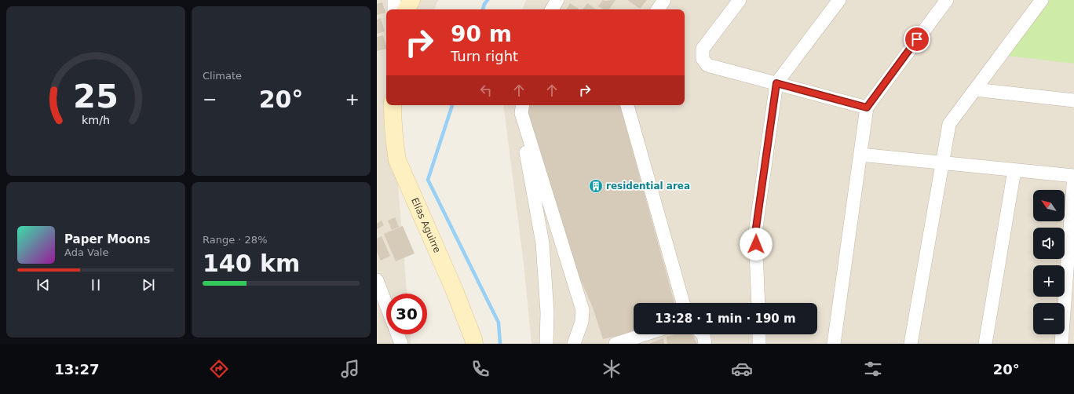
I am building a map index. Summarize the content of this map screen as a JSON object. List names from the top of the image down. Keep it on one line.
{"streets":{"street":["Elías Aguirre"]},"places":{"building":["residential area"]},"north":"top left","page":{"tile":["Climate",["Range · 28%","140 km"]],"turn":["90 m","Turn right"],"heat":["−","20°","+"],"map_buttons":["+","−"],"song":["Paper Moons","Ada Vale"],"limit":"30","trip":"13:28 · 1 min · 190 m","tabs":["13:27","20°"],"gauge":["25","km/h"]}}
